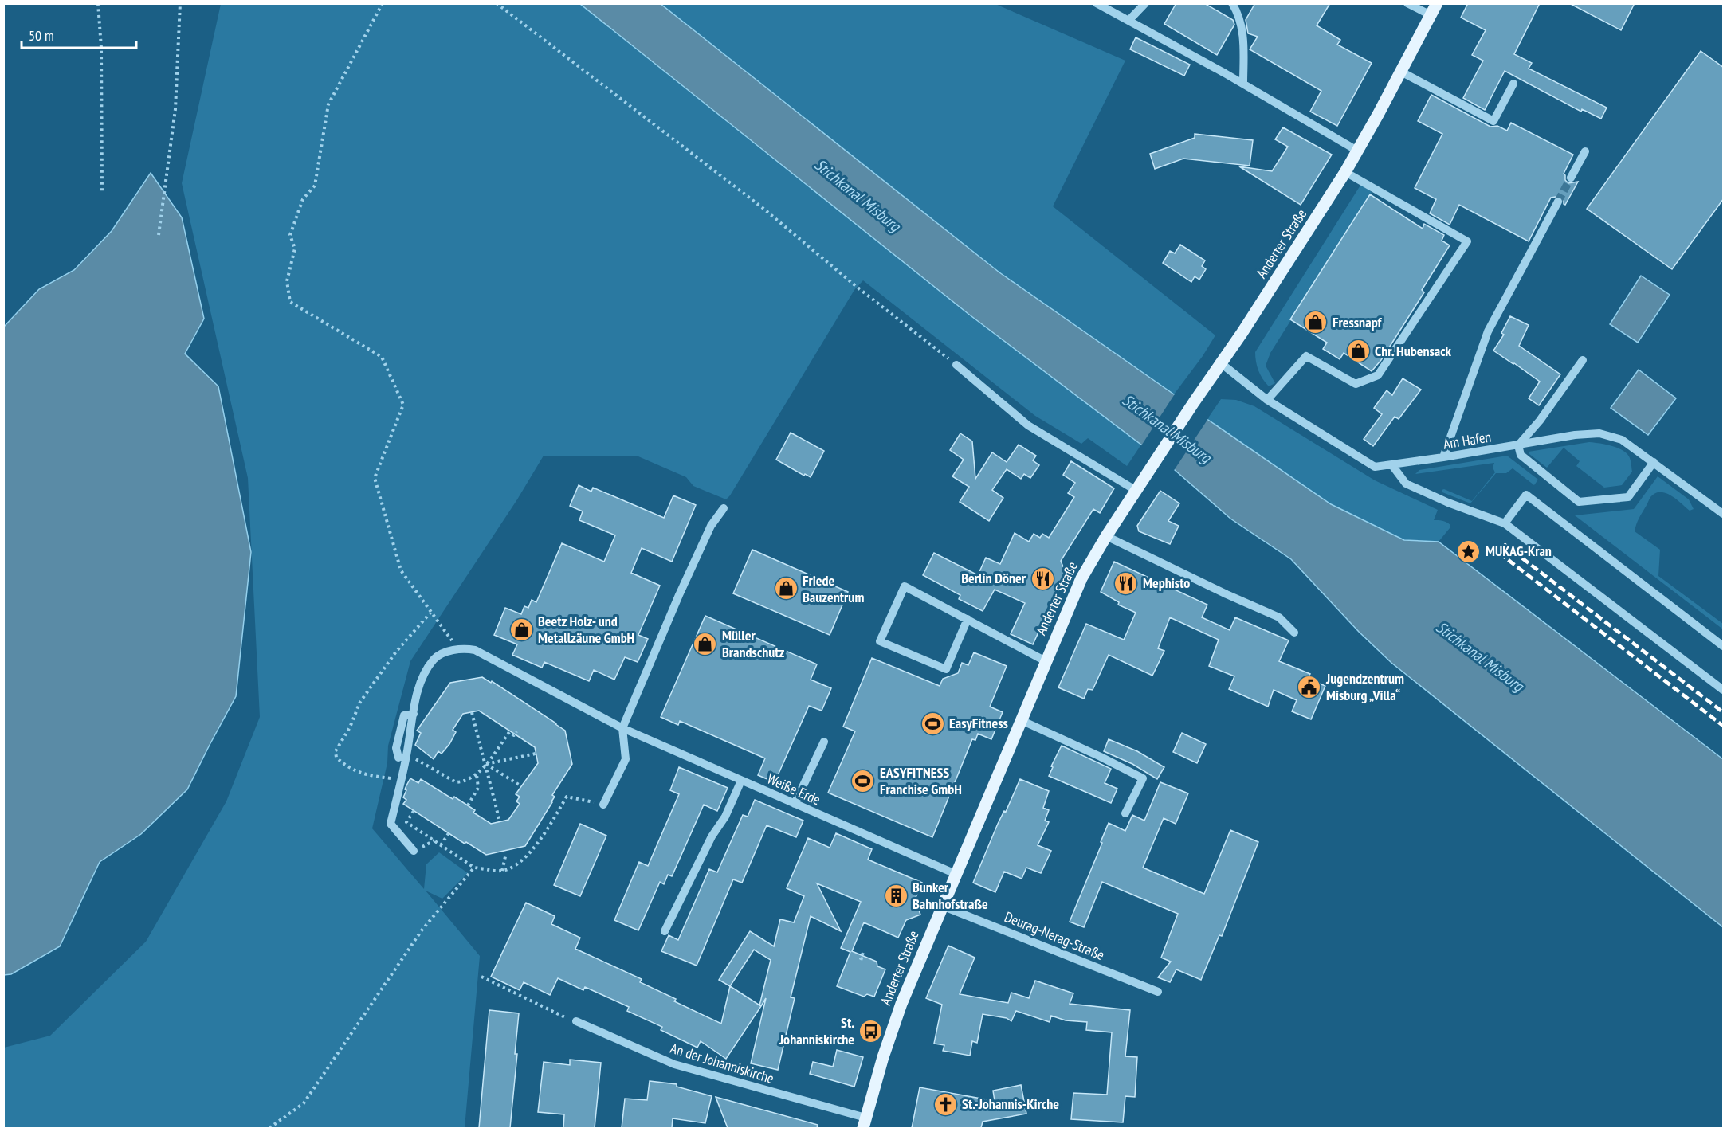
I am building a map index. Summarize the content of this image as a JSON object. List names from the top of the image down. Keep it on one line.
{"streets":{"main road":["Anderter Straße"],"street":["Am Hafen","Weiße Erde","Deurag-Nerag-Straße","An der Johanniskirche"]},"crossings":[["Anderter Straße","Am Hafen"],["Anderter Straße","Weiße Erde"],["Anderter Straße","Deurag-Nerag-Straße"],["Anderter Straße","An der Johanniskirche"]],"water":["Stichkanal Misburg"],"places":{"shop":["Fressnapf","Chr. Hubensack","Friede Bauzentrum","Beetz Holz- und Metallzäune GmbH","Müller Brandschutz"],"place":["MUKAG-Kran"],"restaurant":["Berlin Döner","Mephisto"],"public building":["Jugendzentrum Misburg „Villa“"],"sports":["EasyFitness","EASYFITNESS Franchise GmbH"],"building":["Bunker Bahnhofstraße"],"bus stop":["St. Johanniskirche"],"church":["St.-Johannis-Kirche"]},"scale_bar":"50 m"}
